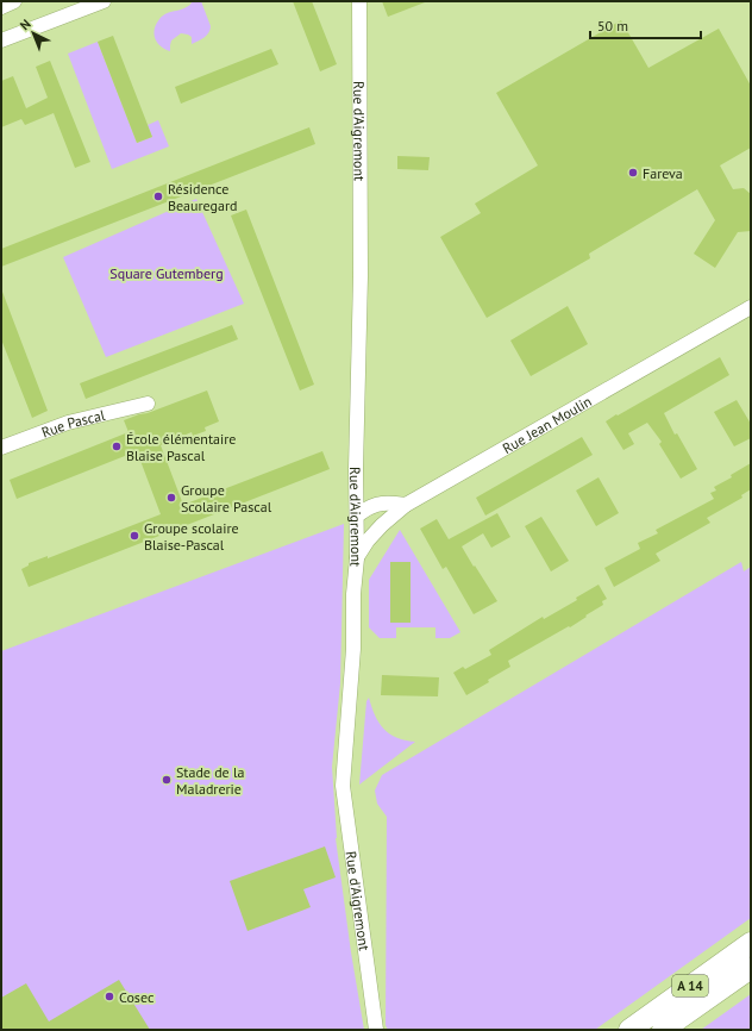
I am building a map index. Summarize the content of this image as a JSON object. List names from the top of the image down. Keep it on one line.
{"streets":{"highway":["A 14"],"street":["Rue d'Aigremont","Rue Pascal","Rue Jean Moulin"]},"crossings":[["Rue d'Aigremont","Rue Jean Moulin"]],"parks":["Square Gutemberg"],"places":["Fareva","Résidence Beauregard","École élémentaire Blaise Pascal","Groupe Scolaire Pascal","Groupe scolaire Blaise-Pascal","Stade de la Maladrerie","Cosec"],"scale_bar":"50 m","north":"top left"}
